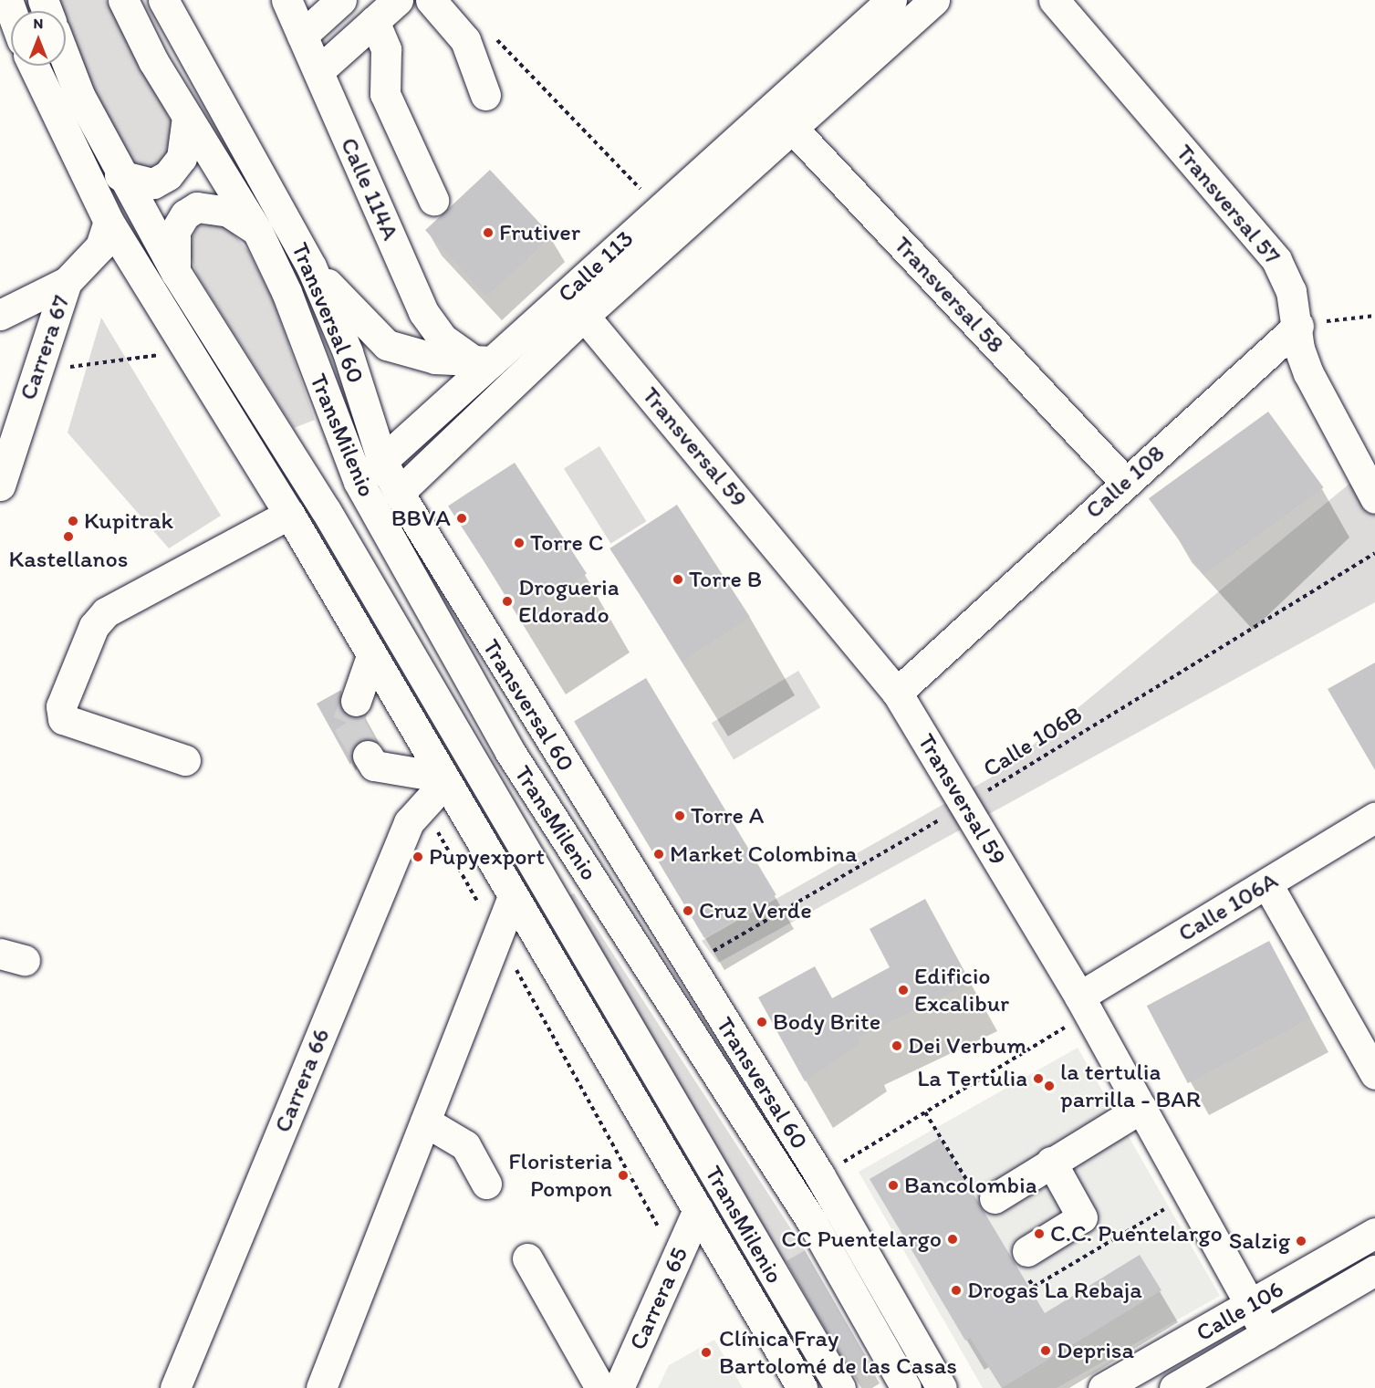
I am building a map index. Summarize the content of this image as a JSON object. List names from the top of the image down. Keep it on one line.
{"streets":{"street":["Calle 114A","Transversal 57","Calle 113","Transversal 58","Transversal 60","Carrera 67","TransMilenio","Transversal 59","Calle 108","Calle 106A","Carrera 66","Carrera 65","Calle 106"],"path":["Calle 106B"]},"crossings":[["Calle 114A","Calle 113"],["Transversal 57","Calle 108"],["Calle 113","Transversal 58"],["Calle 113","Transversal 60"],["Calle 113","TransMilenio"],["Calle 113","Transversal 59"],["Transversal 58","Calle 108"],["Transversal 59","Calle 108"],["Transversal 59","Calle 106B"],["Transversal 59","Calle 106A"],["Transversal 59","Calle 106"]],"places":["Frutiver","BBVA","Kupitrak","Kastellanos","Torre C","Torre B","Drogueria Eldorado","Torre A","Market Colombina","Pupyexport","Cruz Verde","Edificio Excalibur","Body Brite","Dei Verbum","La Tertulia","la tertulia parrilla - BAR","Floristeria Pompon","Bancolombia","C.C. Puentelargo","CC Puentelargo","Salzig","Drogas La Rebaja","Deprisa","Clínica Fray Bartolomé de las Casas"],"north":"top"}
